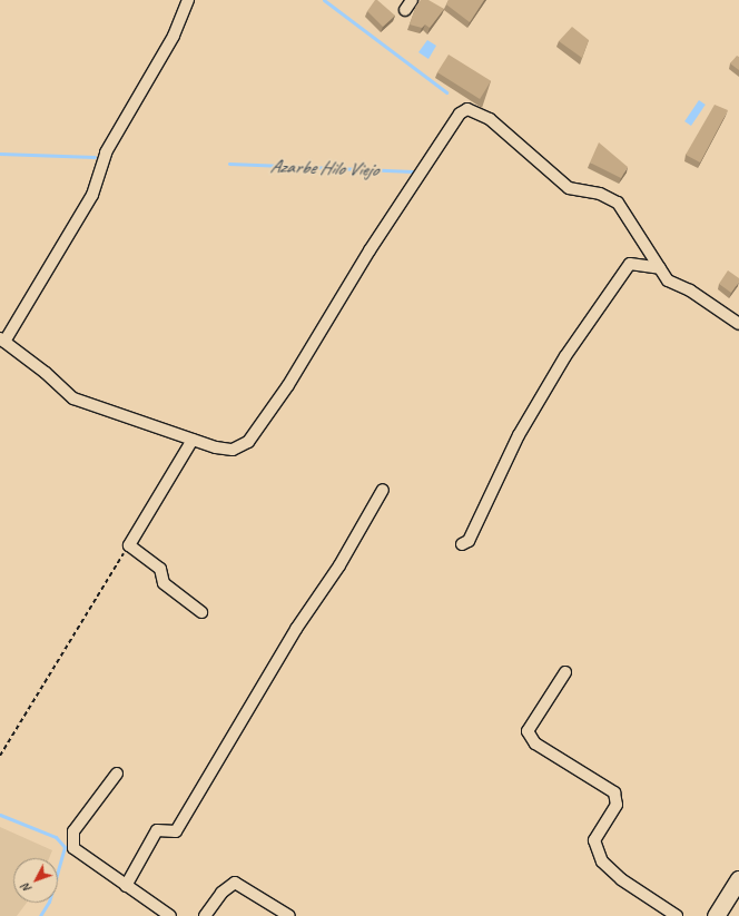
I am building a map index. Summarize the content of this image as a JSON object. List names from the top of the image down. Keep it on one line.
{"water":["Azarbe Hilo Viejo"],"north":"bottom left"}
